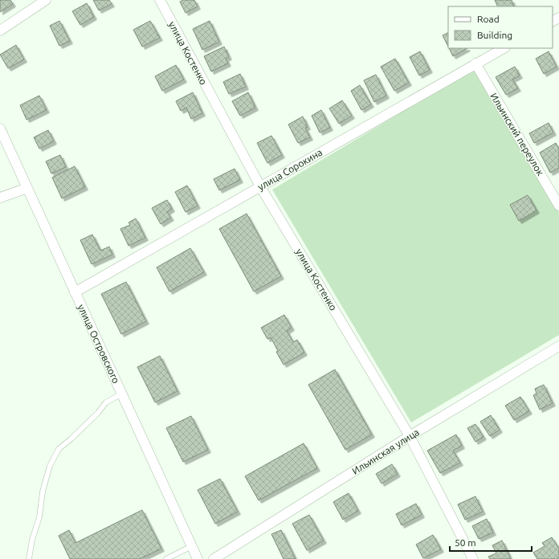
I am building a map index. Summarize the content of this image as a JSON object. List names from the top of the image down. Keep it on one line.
{"streets":{"street":["улица Костенко","Ильинский переулок","улица Сорокина","улица Островского","Ильинская улица"]},"crossings":[["улица Костенко","улица Сорокина"],["улица Костенко","Ильинская улица"],["Ильинский переулок","улица Сорокина"],["улица Сорокина","улица Островского"]],"legend":["Road","Building"],"scale_bar":"50 m"}
